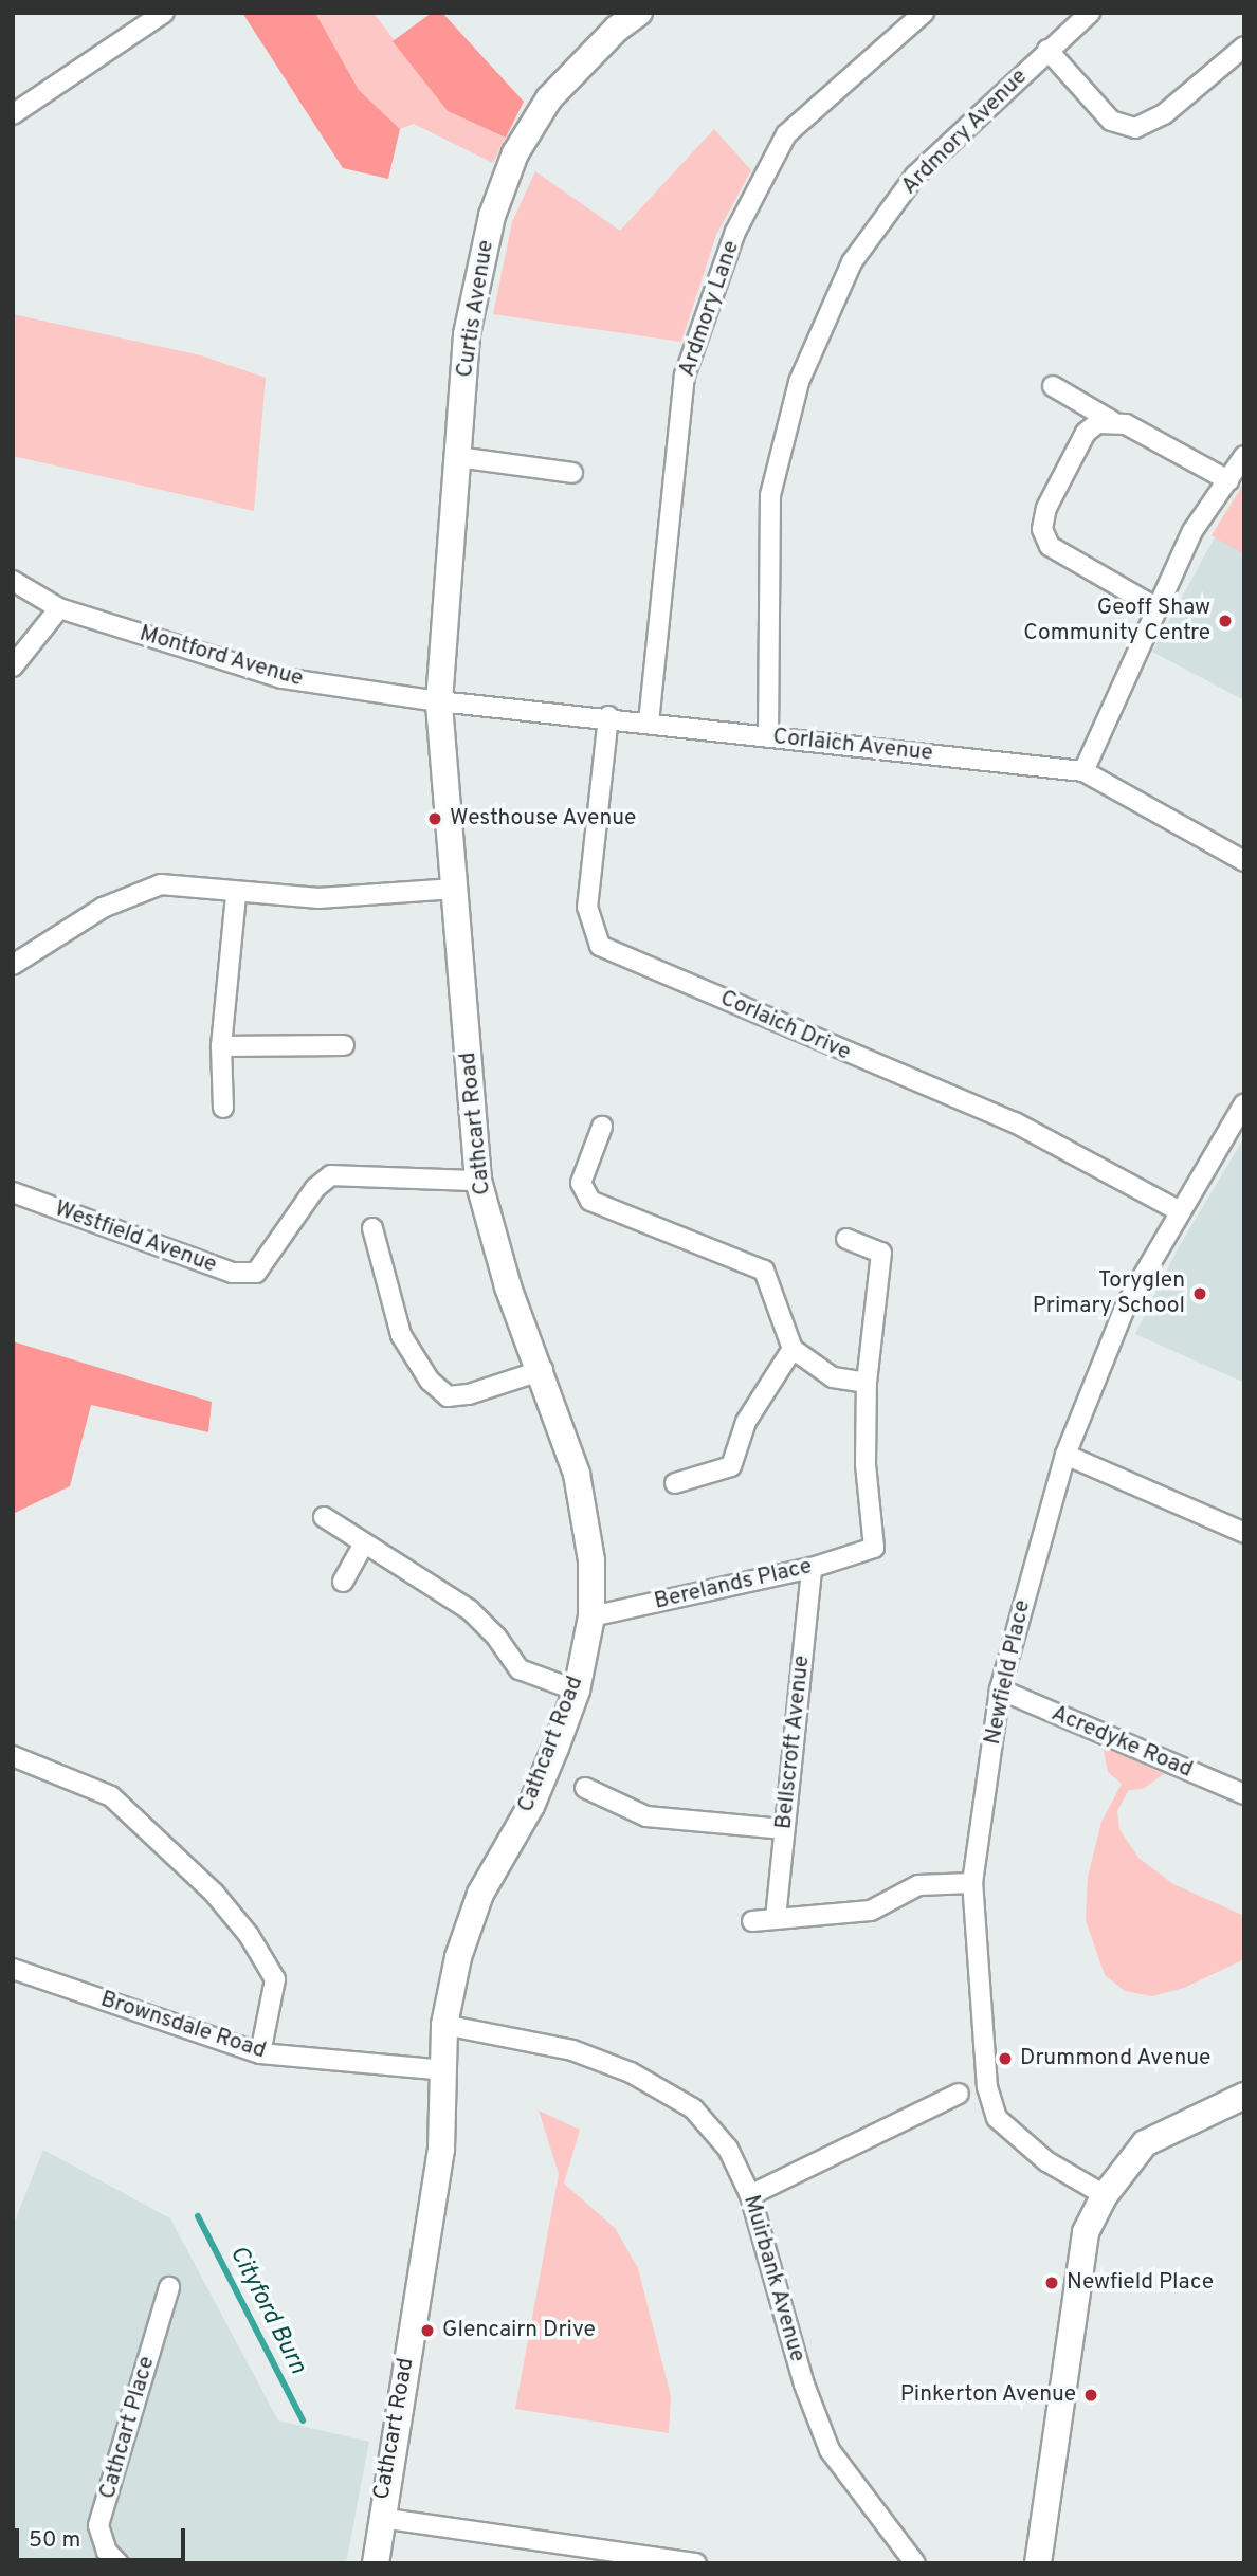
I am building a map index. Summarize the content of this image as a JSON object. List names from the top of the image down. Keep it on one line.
{"streets":{"street":["Ardmory Avenue","Curtis Avenue","Ardmory Lane","Montford Avenue","Corlaich Avenue","Corlaich Drive","Cathcart Road","Westfield Avenue","Berelands Place","Newfield Place","Bellscroft Avenue","Acredyke Road","Brownsdale Road","Muirbank Avenue","Cathcart Place"]},"crossings":[["Ardmory Avenue","Corlaich Avenue"],["Curtis Avenue","Montford Avenue"],["Curtis Avenue","Corlaich Avenue"],["Curtis Avenue","Cathcart Road"],["Ardmory Lane","Corlaich Avenue"],["Montford Avenue","Corlaich Avenue"],["Montford Avenue","Cathcart Road"],["Corlaich Avenue","Corlaich Drive"],["Corlaich Avenue","Cathcart Road"],["Corlaich Drive","Newfield Place"],["Cathcart Road","Westfield Avenue"],["Cathcart Road","Berelands Place"],["Cathcart Road","Brownsdale Road"],["Cathcart Road","Muirbank Avenue"],["Berelands Place","Bellscroft Avenue"],["Newfield Place","Acredyke Road"]],"water":["Cityford Burn"],"places":["Geoff Shaw Community Centre","Westhouse Avenue","Toryglen Primary School","Drummond Avenue","Newfield Place","Glencairn Drive","Pinkerton Avenue"],"scale_bar":"50 m"}
